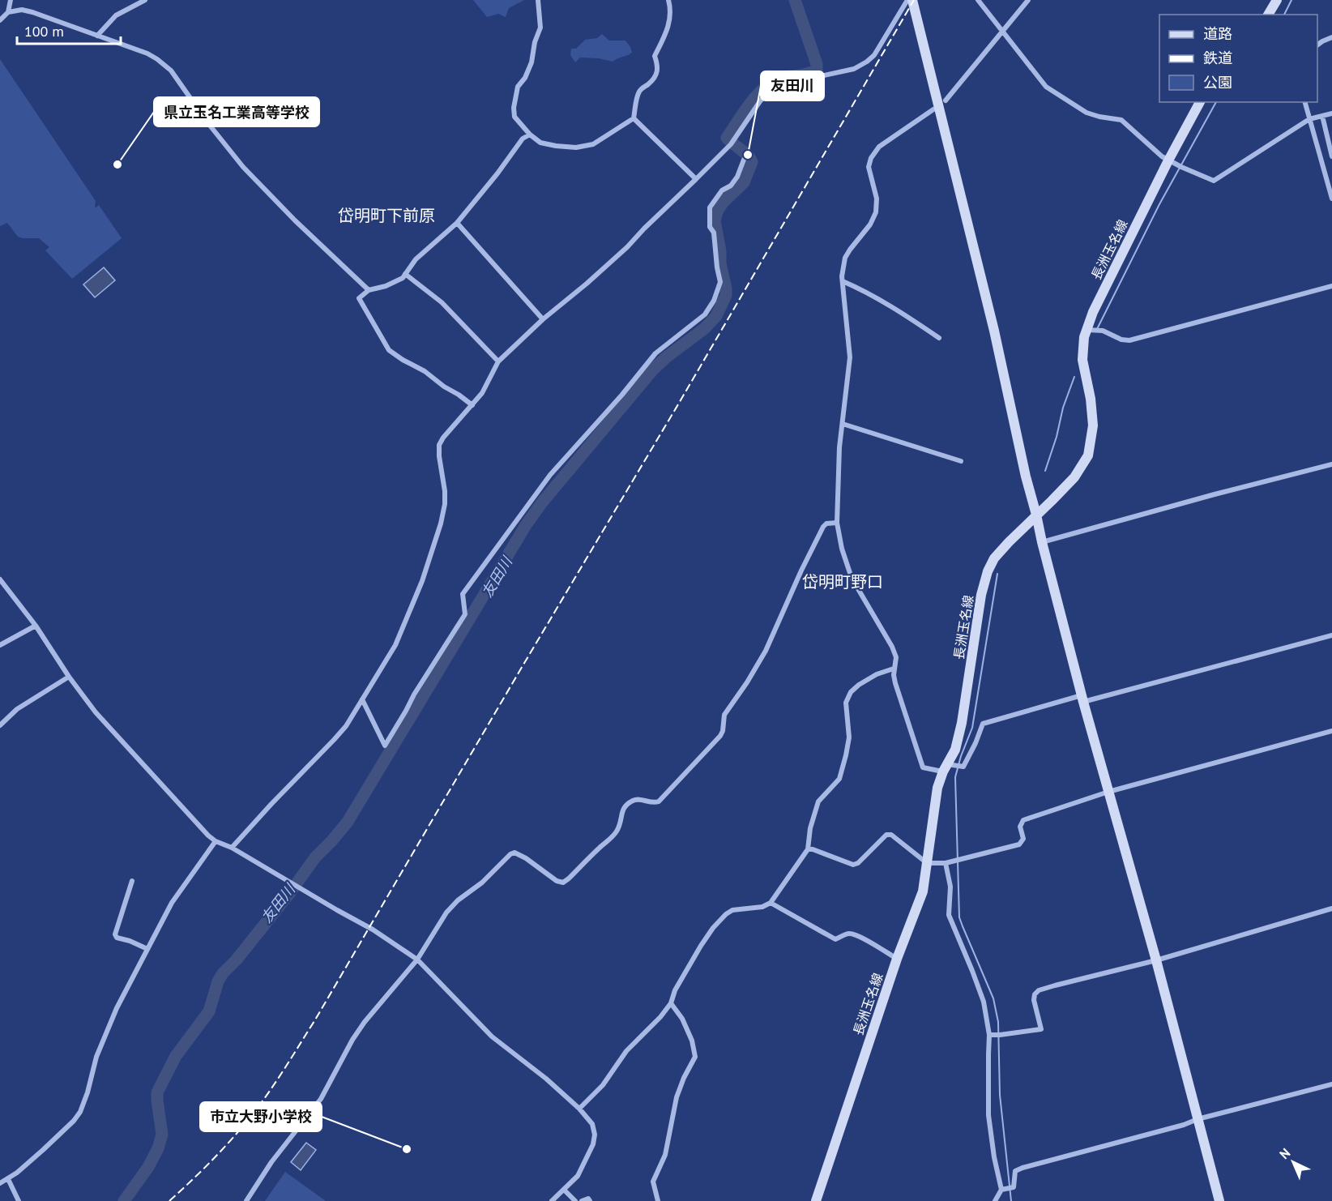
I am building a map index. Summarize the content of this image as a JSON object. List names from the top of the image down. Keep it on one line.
{"streets":{"street":["長洲玉名線"]},"districts":["岱明町下前原","岱明町野口"],"water":["友田川"],"places":["友田川","県立玉名工業高等学校","市立大野小学校"],"legend":["道路","鉄道","公園"],"scale_bar":"100 m","north":"top left"}
